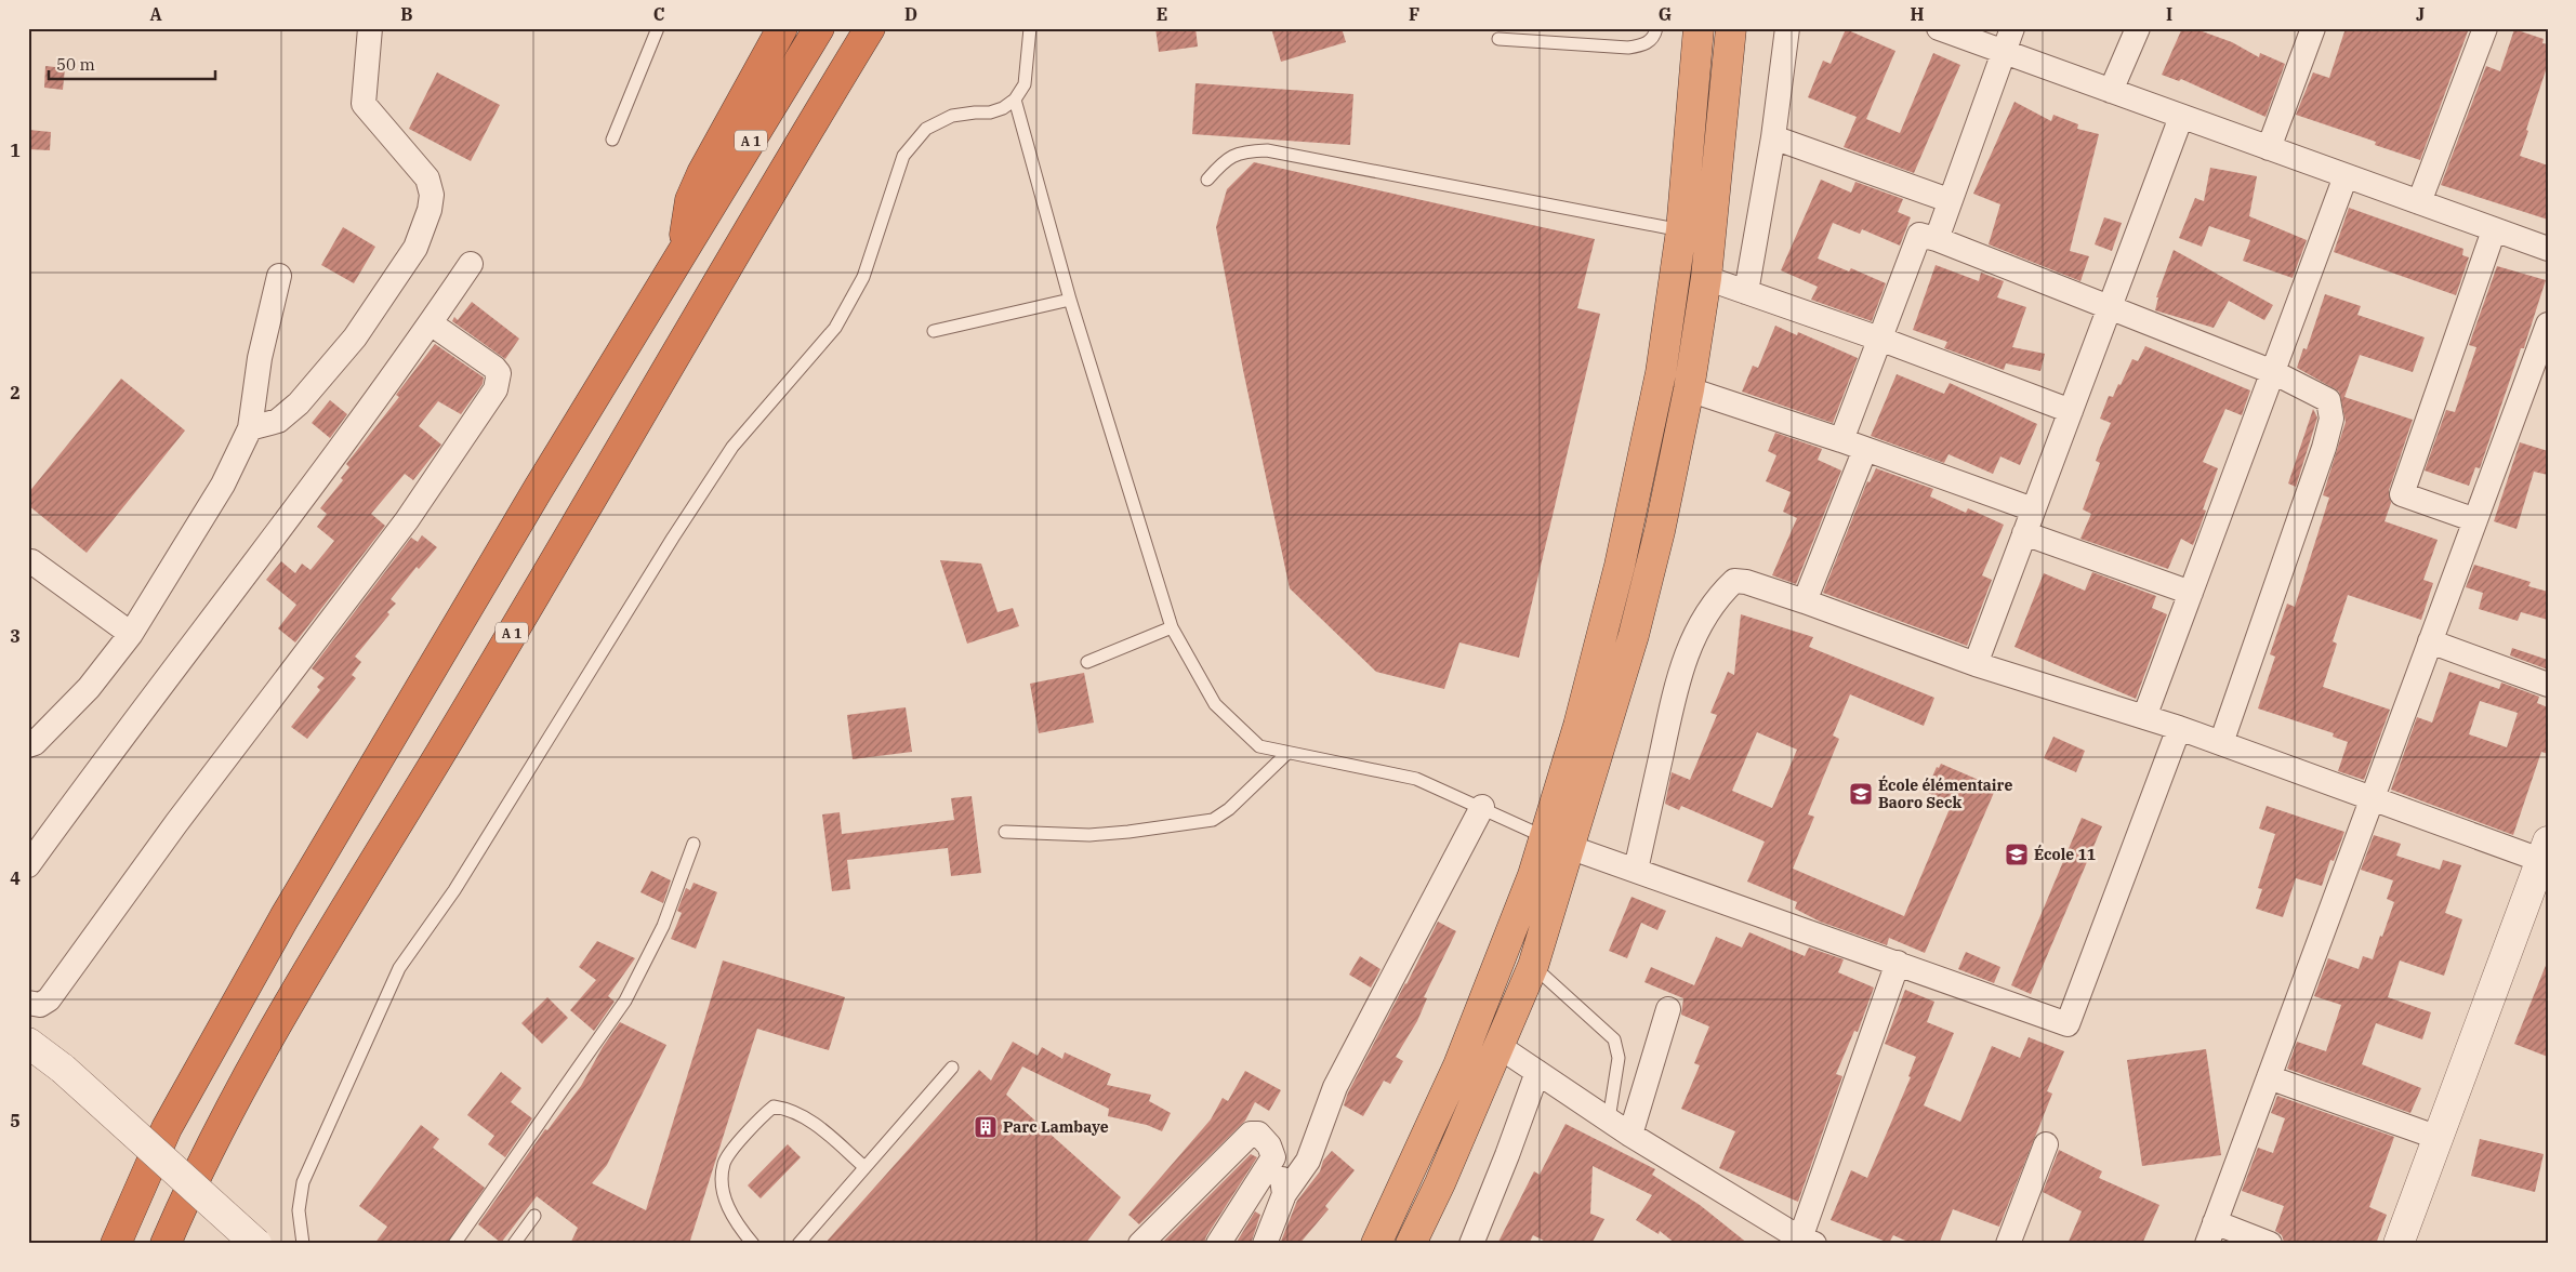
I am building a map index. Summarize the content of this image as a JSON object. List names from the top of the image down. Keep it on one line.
{"streets":{"highway":["A 1"]},"places":{"school or university":["École élémentaire Baoro Seck","École 11"],"building":["Parc Lambaye"]},"scale_bar":"50 m","grid":{"columns":["A","B","C","D","E","F","G","H","I","J"],"rows":["1","2","3","4","5"]}}
